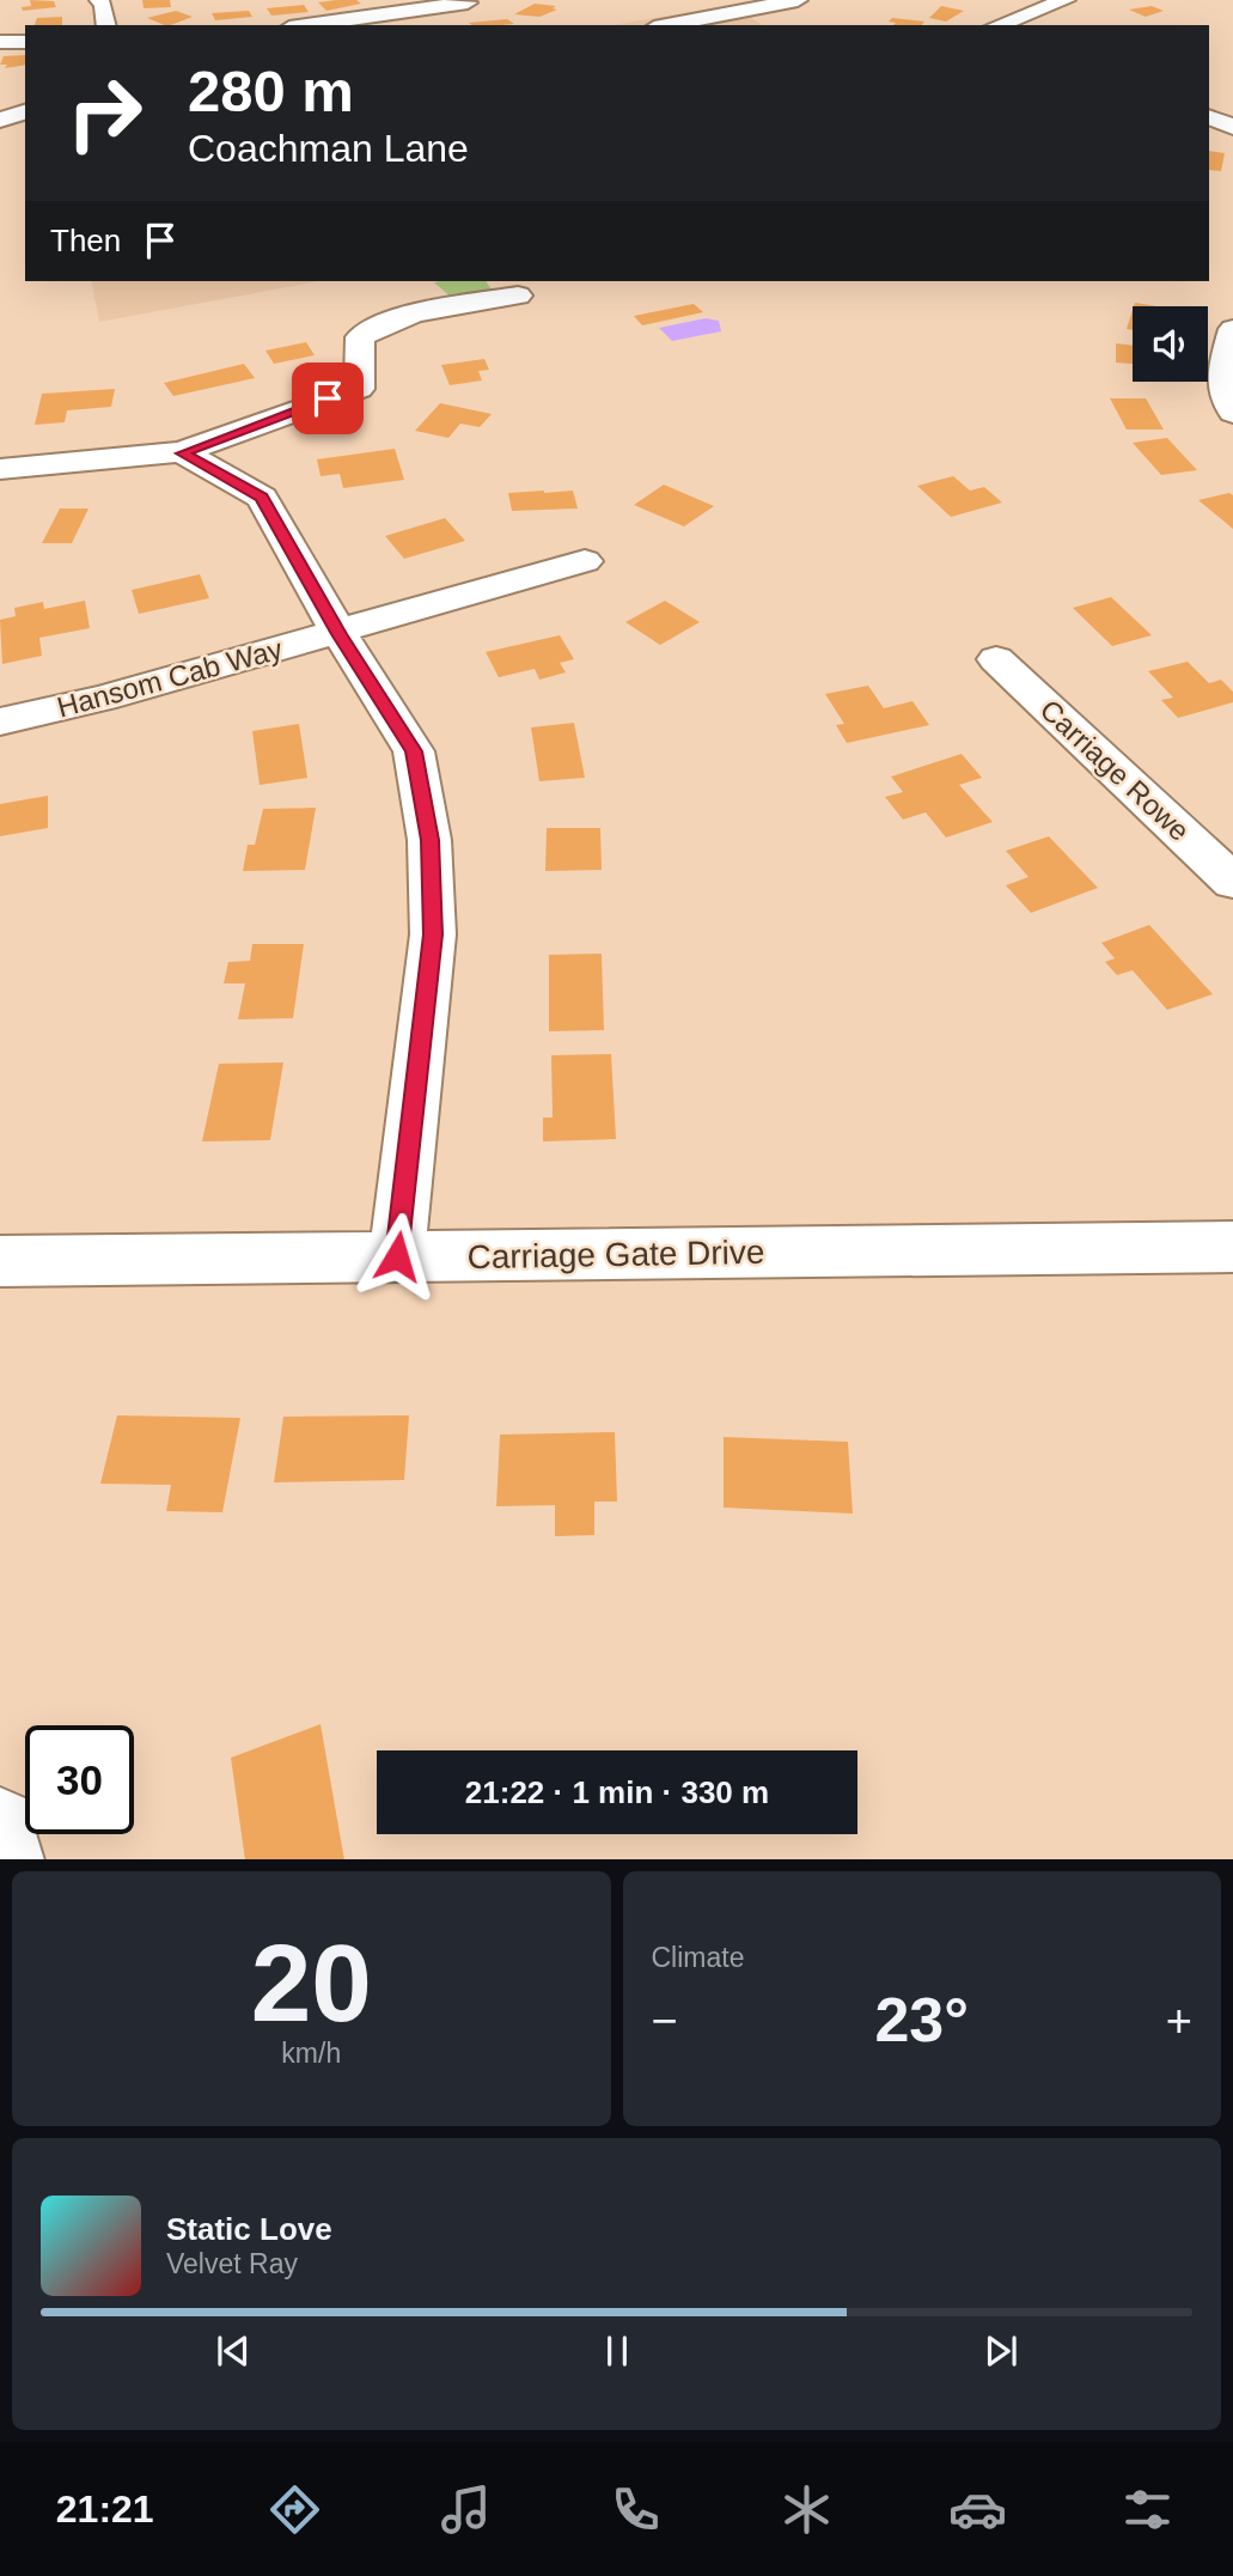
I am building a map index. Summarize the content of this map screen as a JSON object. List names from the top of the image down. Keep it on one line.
{"streets":{"street":["Hansom Cab Way","Carriage Rowe","Carriage Gate Drive"]},"page":{"turn":["280 m","Coachman Lane"],"then":"Then","limit":"30","trip":"21:22 · 1 min · 330 m","tile":[["20","km/h"],"Climate"],"heat":["−","23°","+"],"song":["Static Love","Velvet Ray"],"tabs":"21:21"}}
